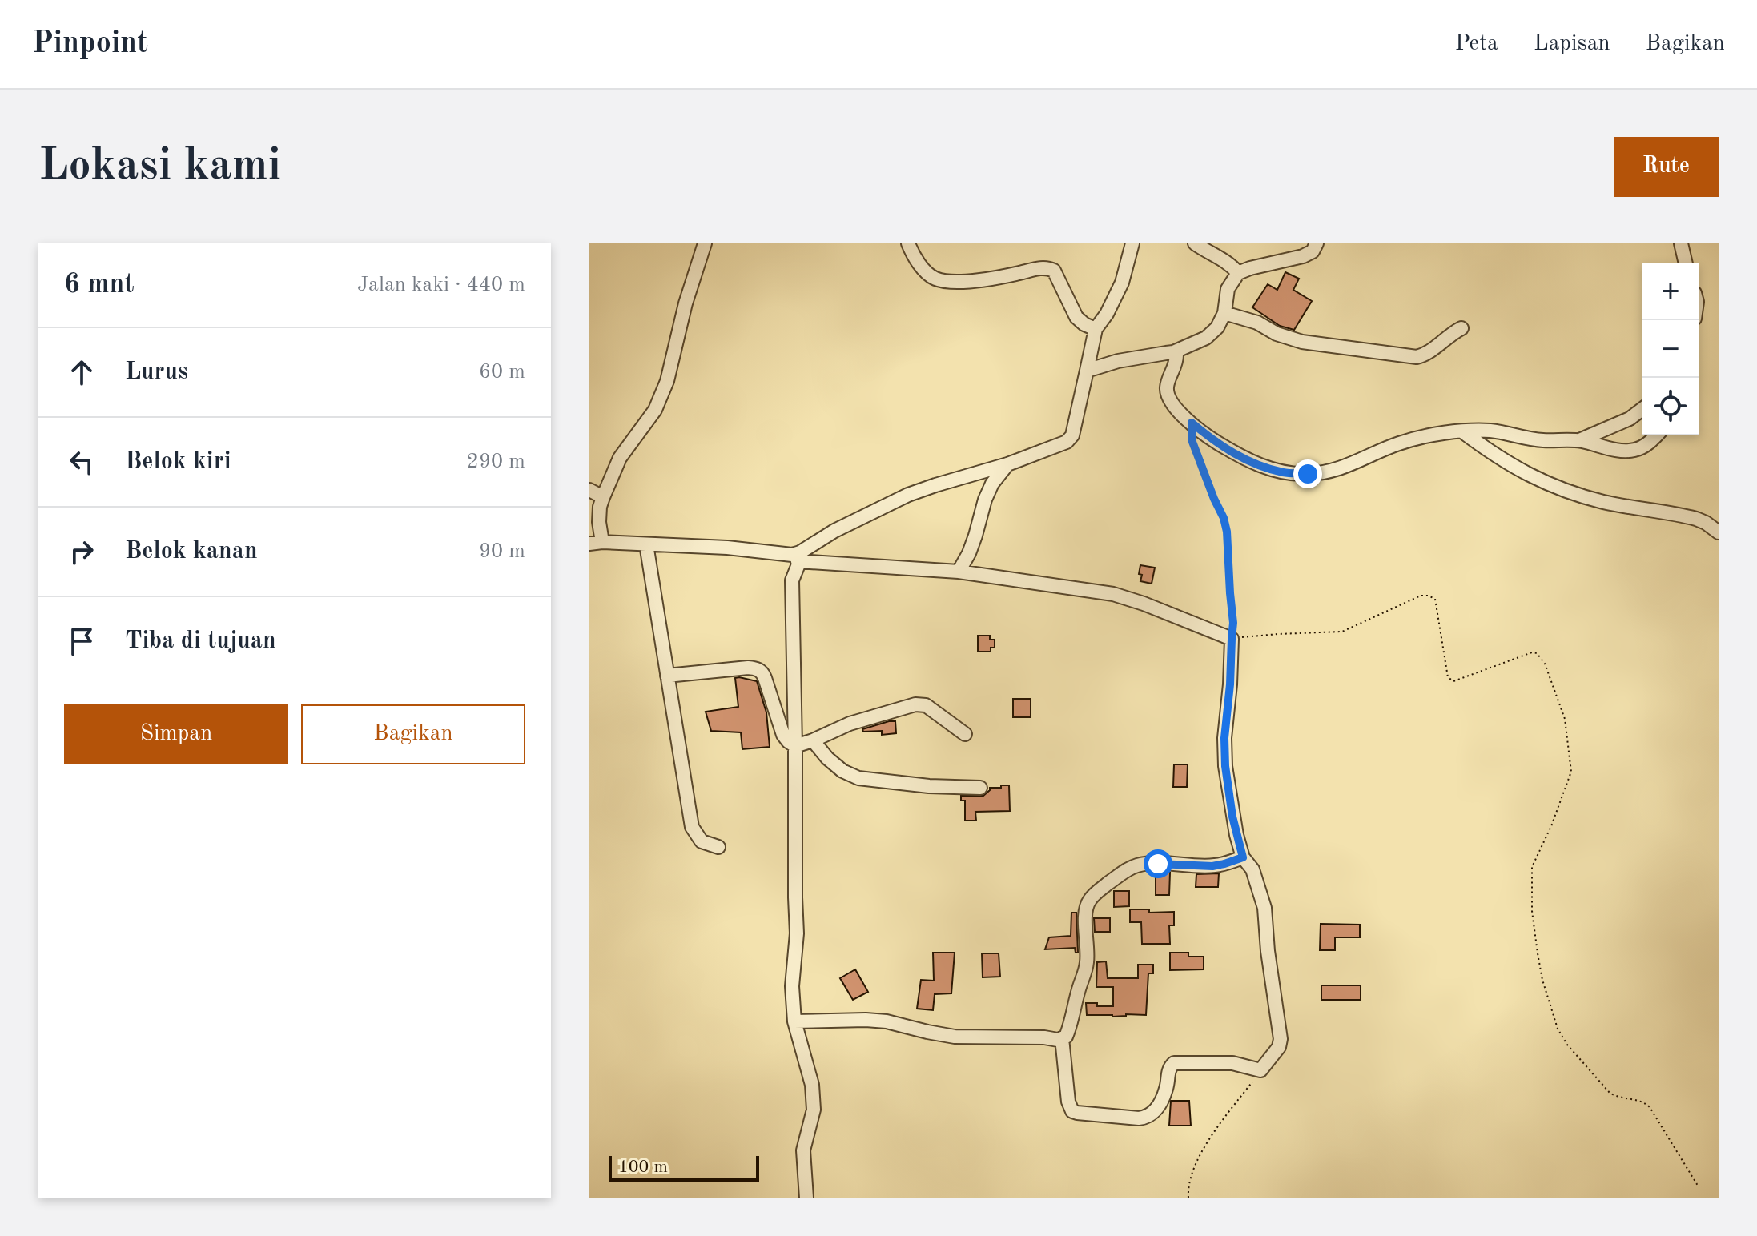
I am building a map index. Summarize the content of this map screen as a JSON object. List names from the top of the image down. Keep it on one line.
{"scale_bar":"100 m","page":{"header":"Pinpoint","nav":["Peta","Lapisan","Bagikan"],"buttons":["Rute",["Simpan","Bagikan"]],"title":"Lokasi kami","heading":["6 mnt","Jalan kaki · 440 m"],"map_buttons":["+","−"],"list":[["Lurus","60 m"],["Belok kiri","290 m"],["Belok kanan","90 m"],"Tiba di tujuan"],"scale":"100 m"}}
